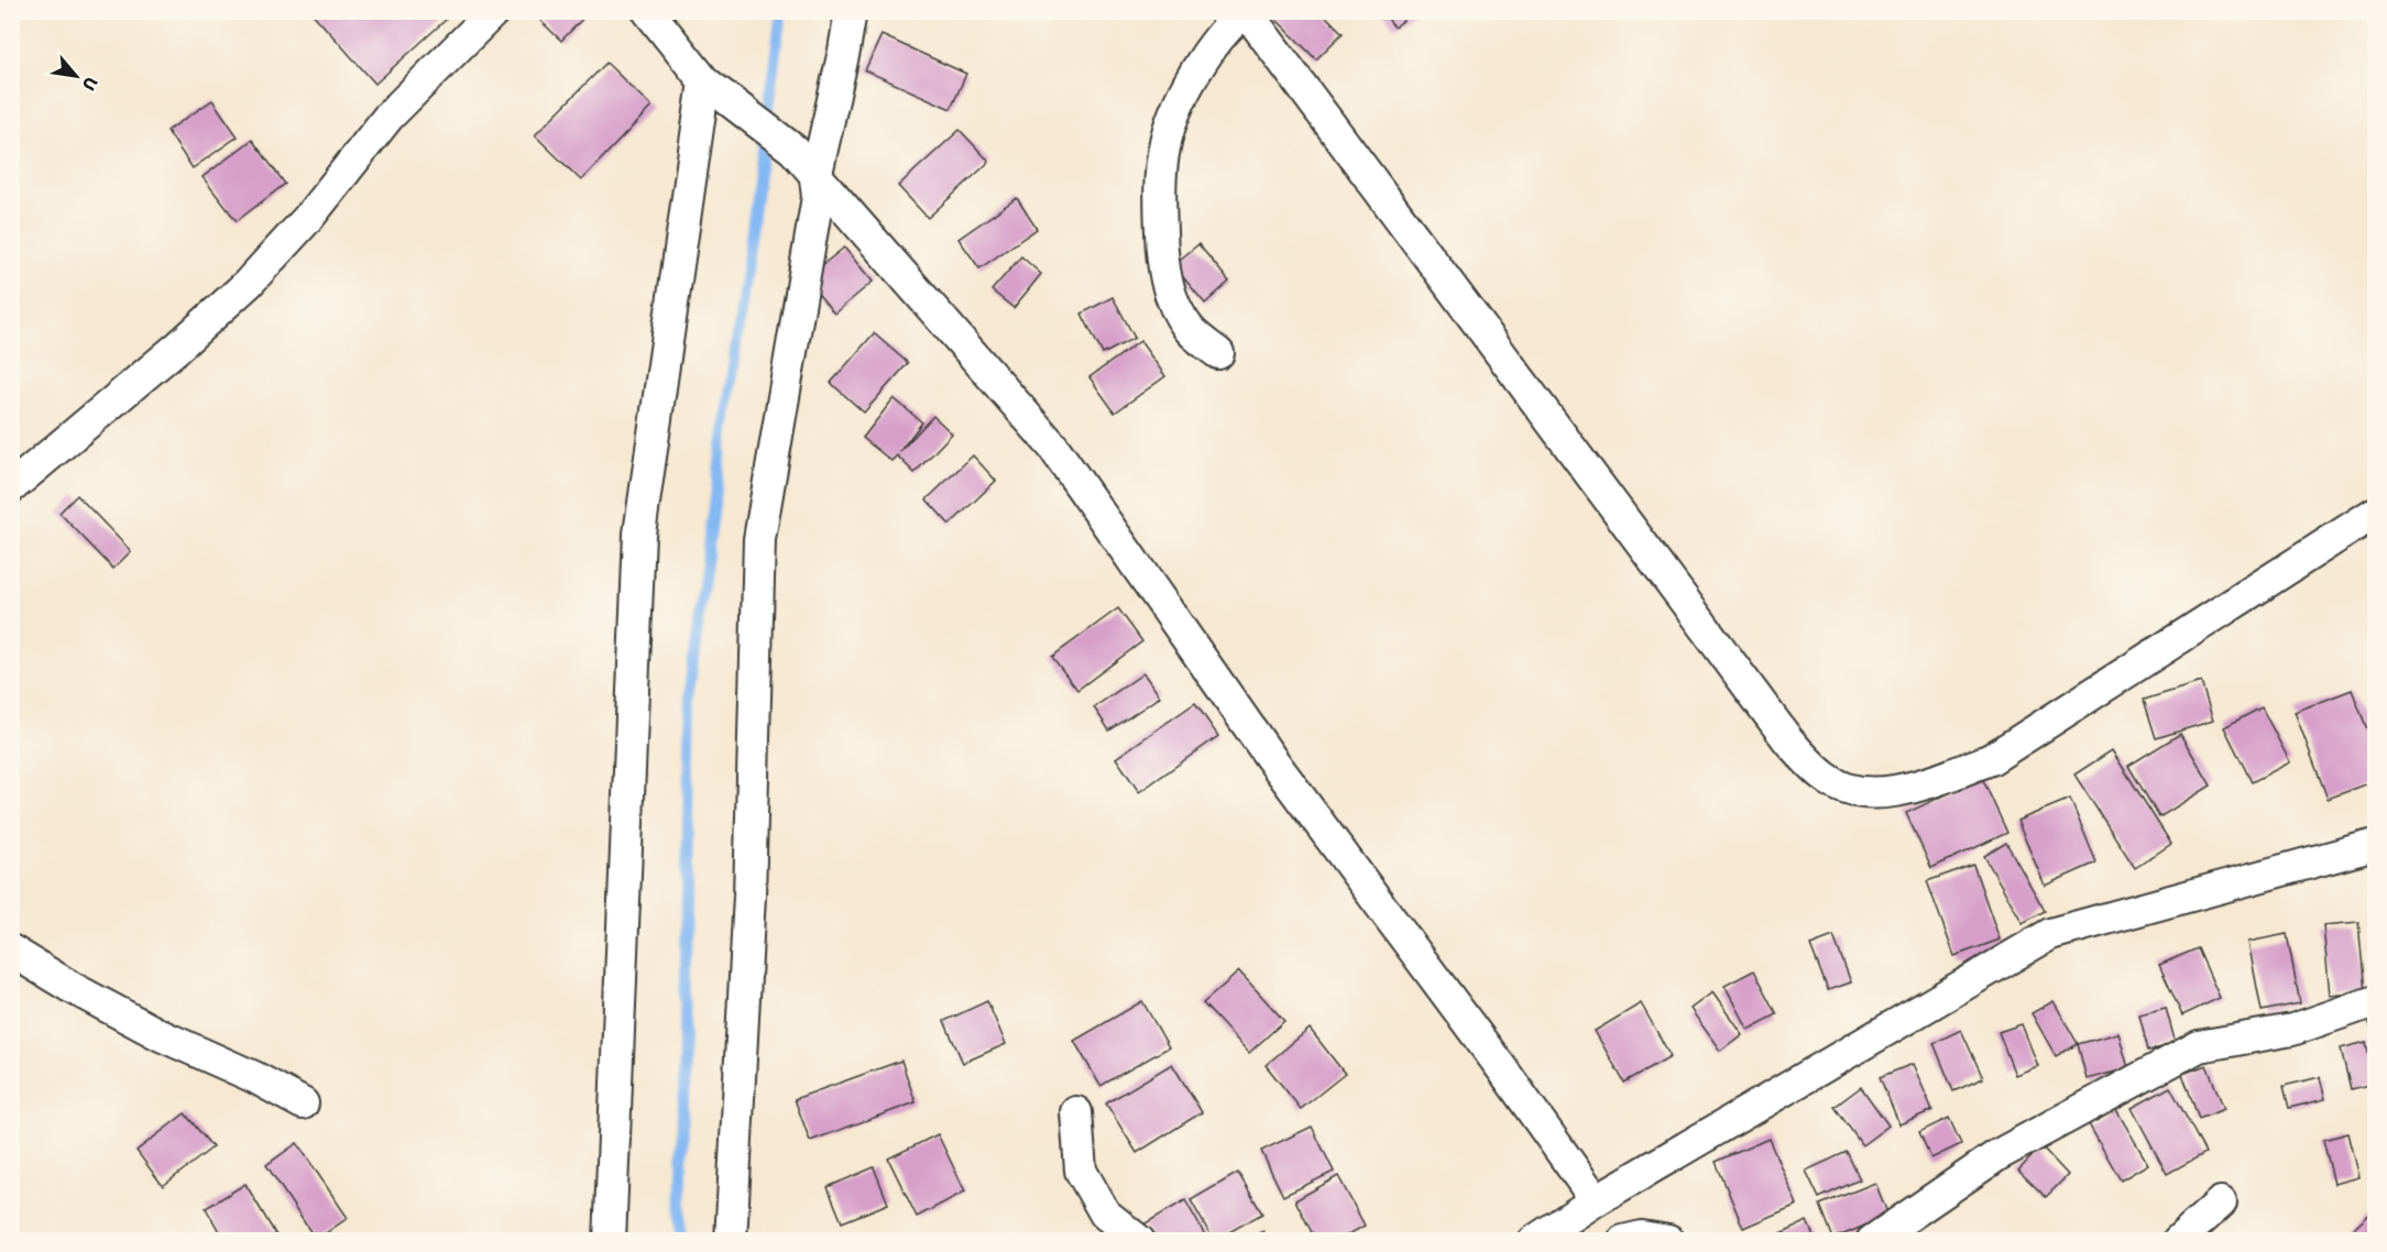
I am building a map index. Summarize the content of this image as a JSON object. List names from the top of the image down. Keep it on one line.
{"north":"bottom right"}
